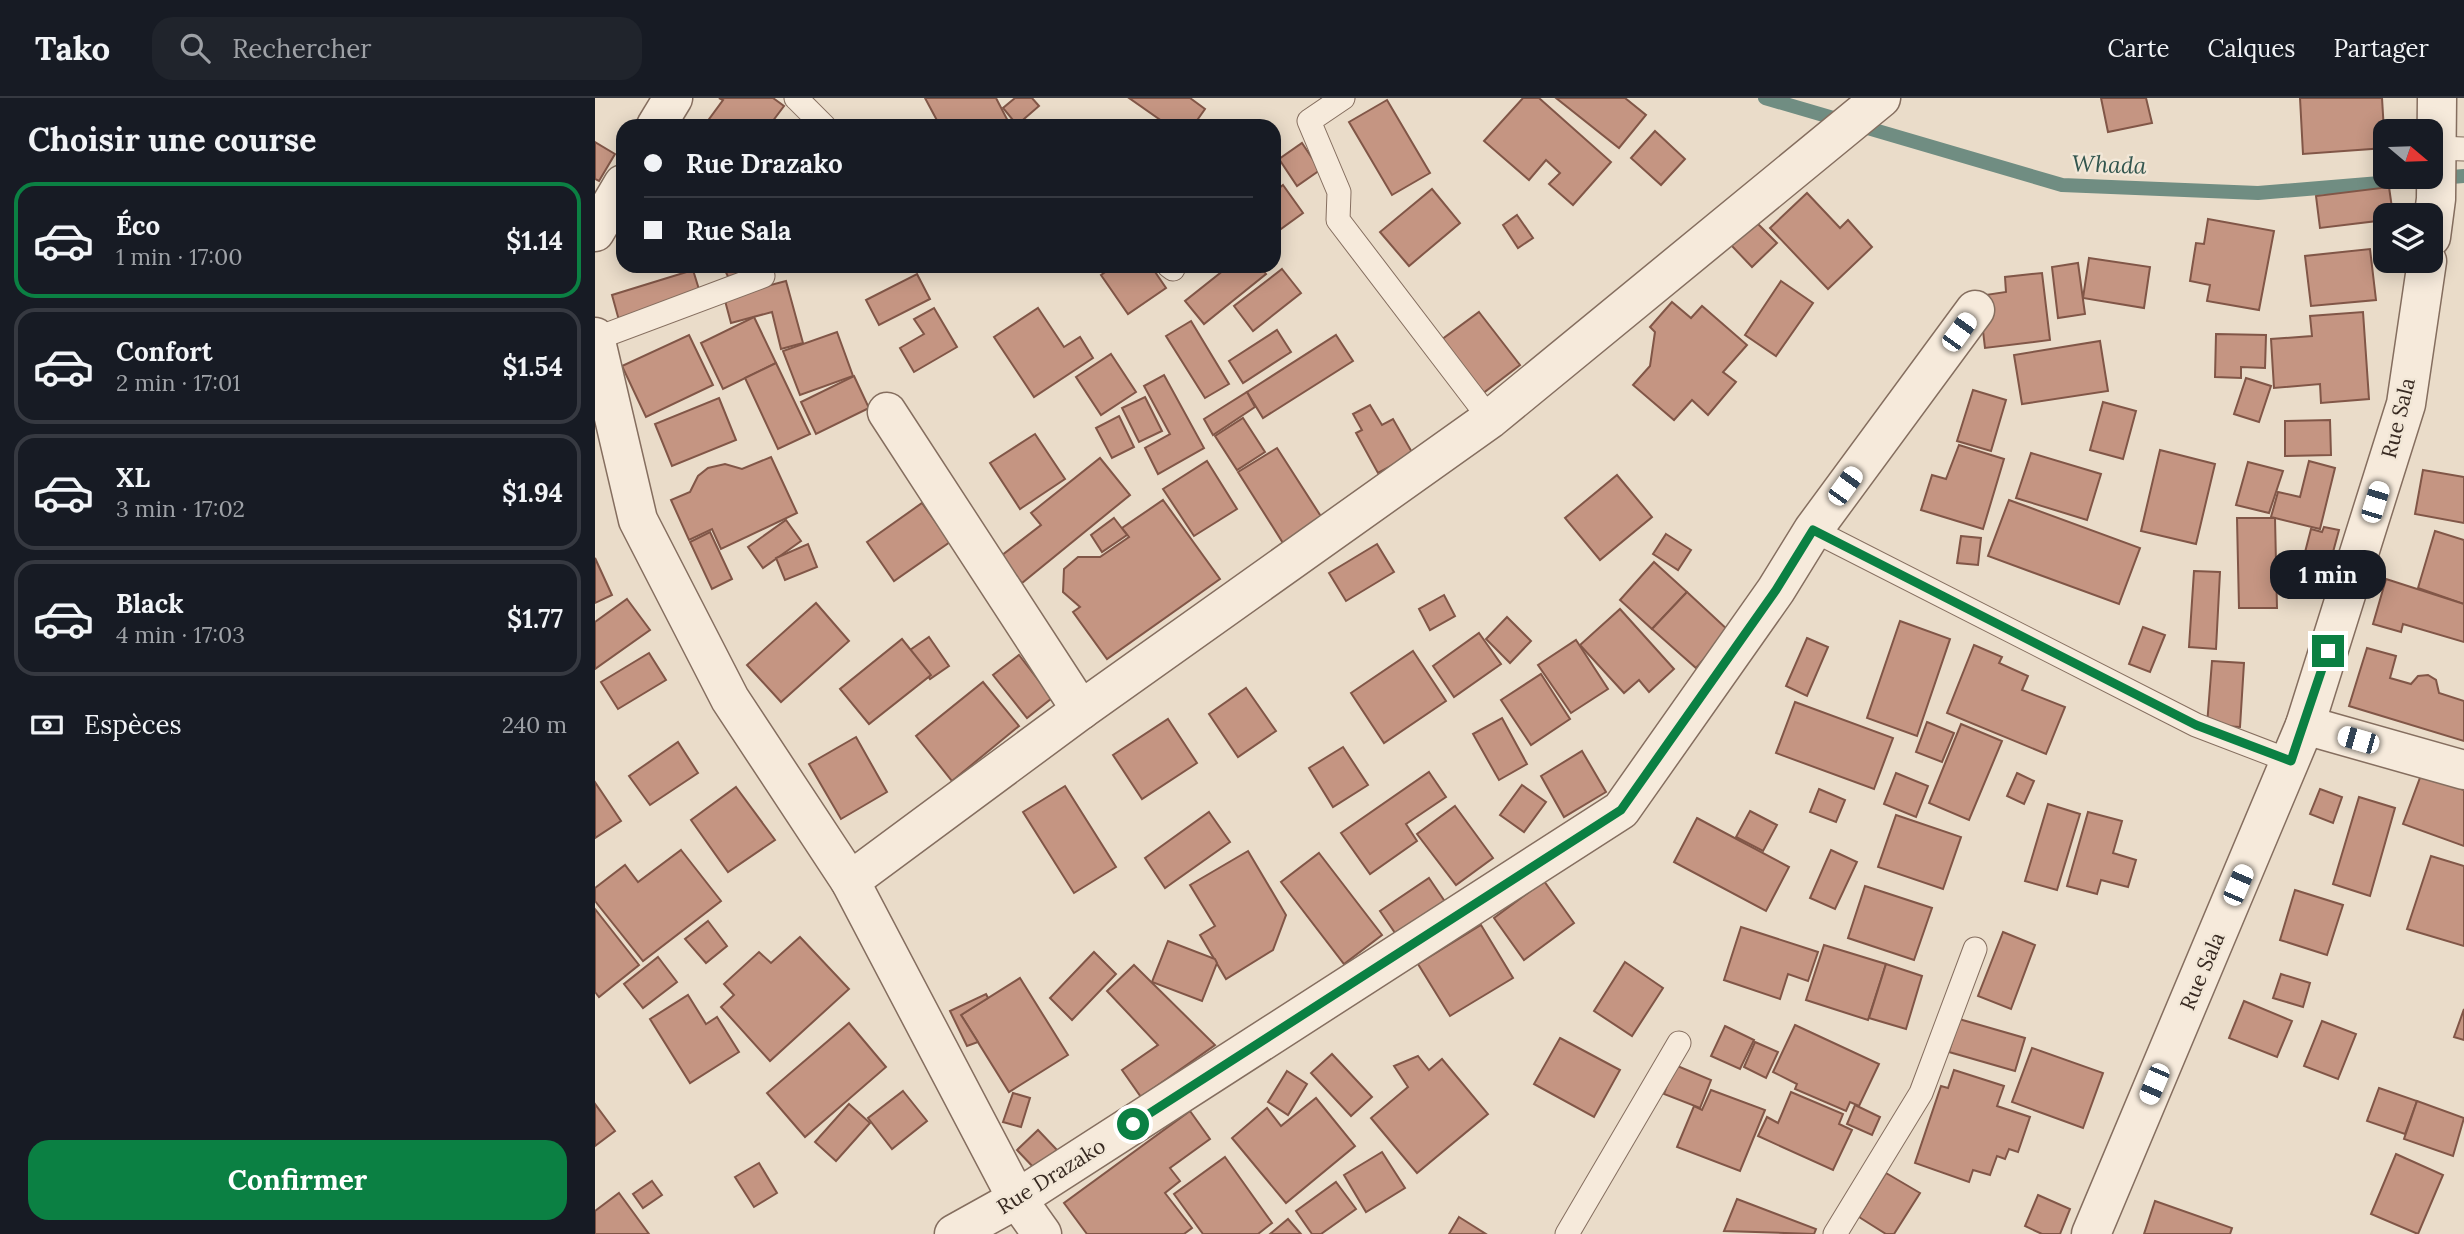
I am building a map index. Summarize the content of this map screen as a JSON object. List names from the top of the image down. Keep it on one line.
{"streets":{"street":["Rue Sala","Rue Drazako"]},"water":["Whada"],"north":"right","page":{"header":"Tako","search":"Rechercher","nav":["Carte","Calques","Partager"],"heading":"Choisir une course","banner":["Rue Drazako","Rue Sala"],"list":[{"name":"Éco","note":"1 min · 17:00","value":"$1.14"},{"name":"Confort","note":"2 min · 17:01","value":"$1.54"},{"name":"XL","note":"3 min · 17:02","value":"$1.94"},{"name":"Black","note":"4 min · 17:03","value":"$1.77"}],"bubble":"1 min","pay":["Espèces","240 m"],"buttons":"Confirmer"}}
